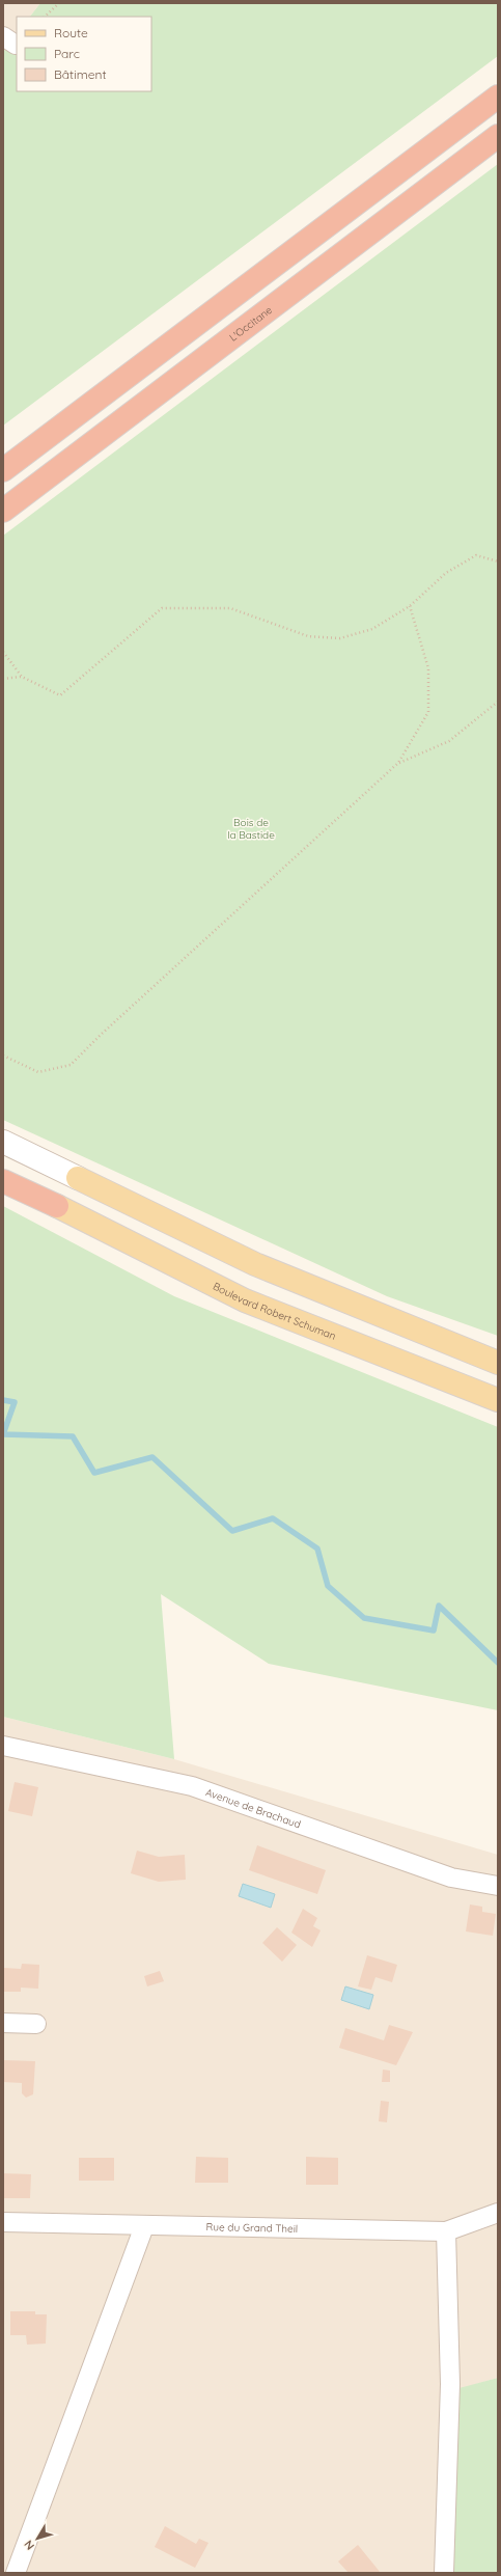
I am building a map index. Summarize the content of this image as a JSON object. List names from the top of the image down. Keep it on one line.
{"streets":{"highway":["L'Occitane"],"main road":["Boulevard Robert Schuman"],"street":["Avenue de Brachaud","Rue du Grand Theil"]},"parks":["Bois de la Bastide"],"legend":["Route","Parc","Bâtiment"],"north":"bottom left"}
